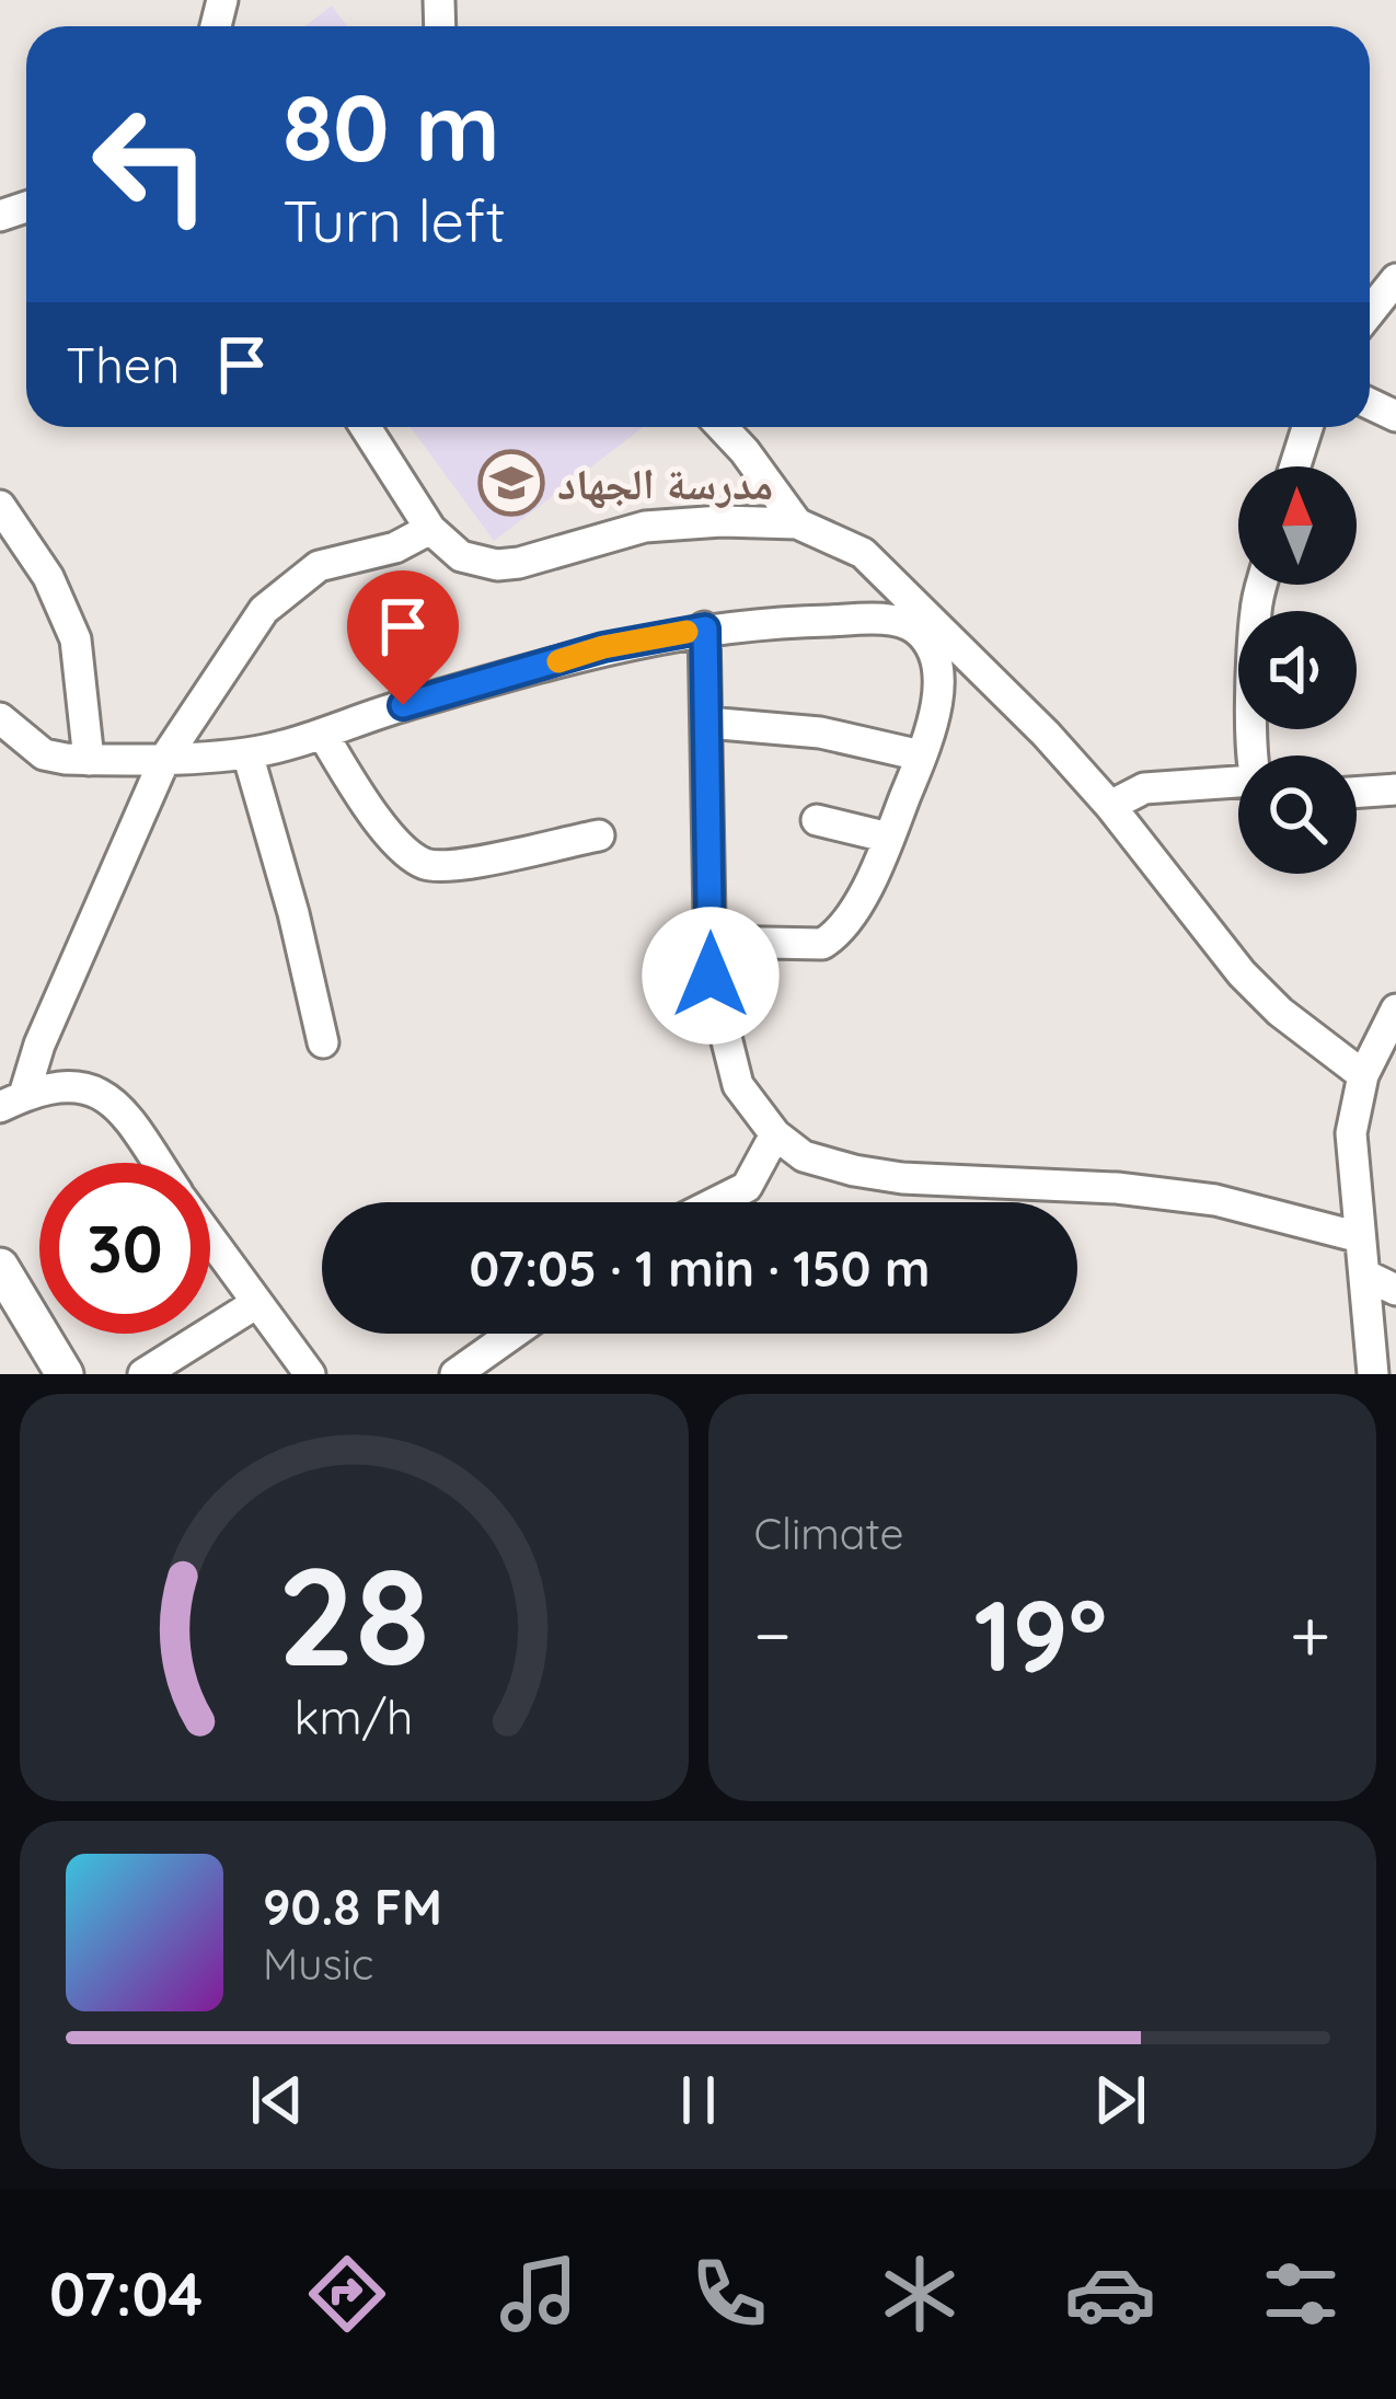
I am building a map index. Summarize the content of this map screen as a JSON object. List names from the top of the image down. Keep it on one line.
{"places":{"school or university":["مدرسة الجهاد"]},"north":"top","page":{"turn":["80 m","Turn left"],"then":"Then","limit":"30","trip":"07:05 · 1 min · 150 m","tile":"Climate","heat":["−","19°","+"],"song":["90.8 FM","Music"],"tabs":"07:04","gauge":["28","km/h"]}}
